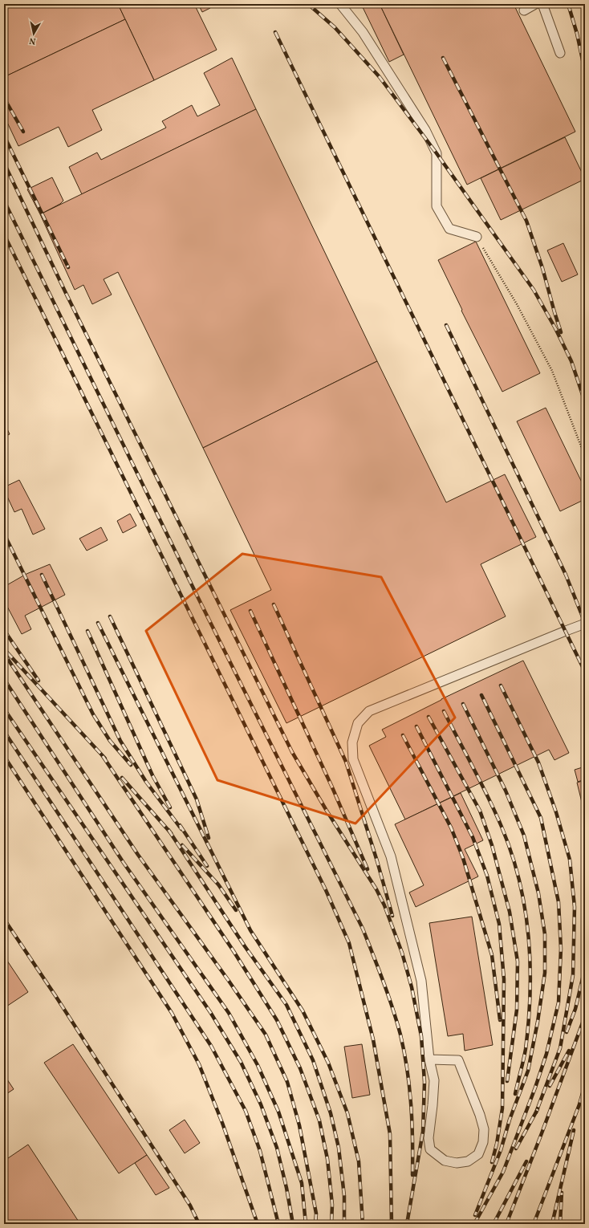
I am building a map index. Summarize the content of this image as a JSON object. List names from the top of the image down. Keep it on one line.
{"north":"bottom"}
